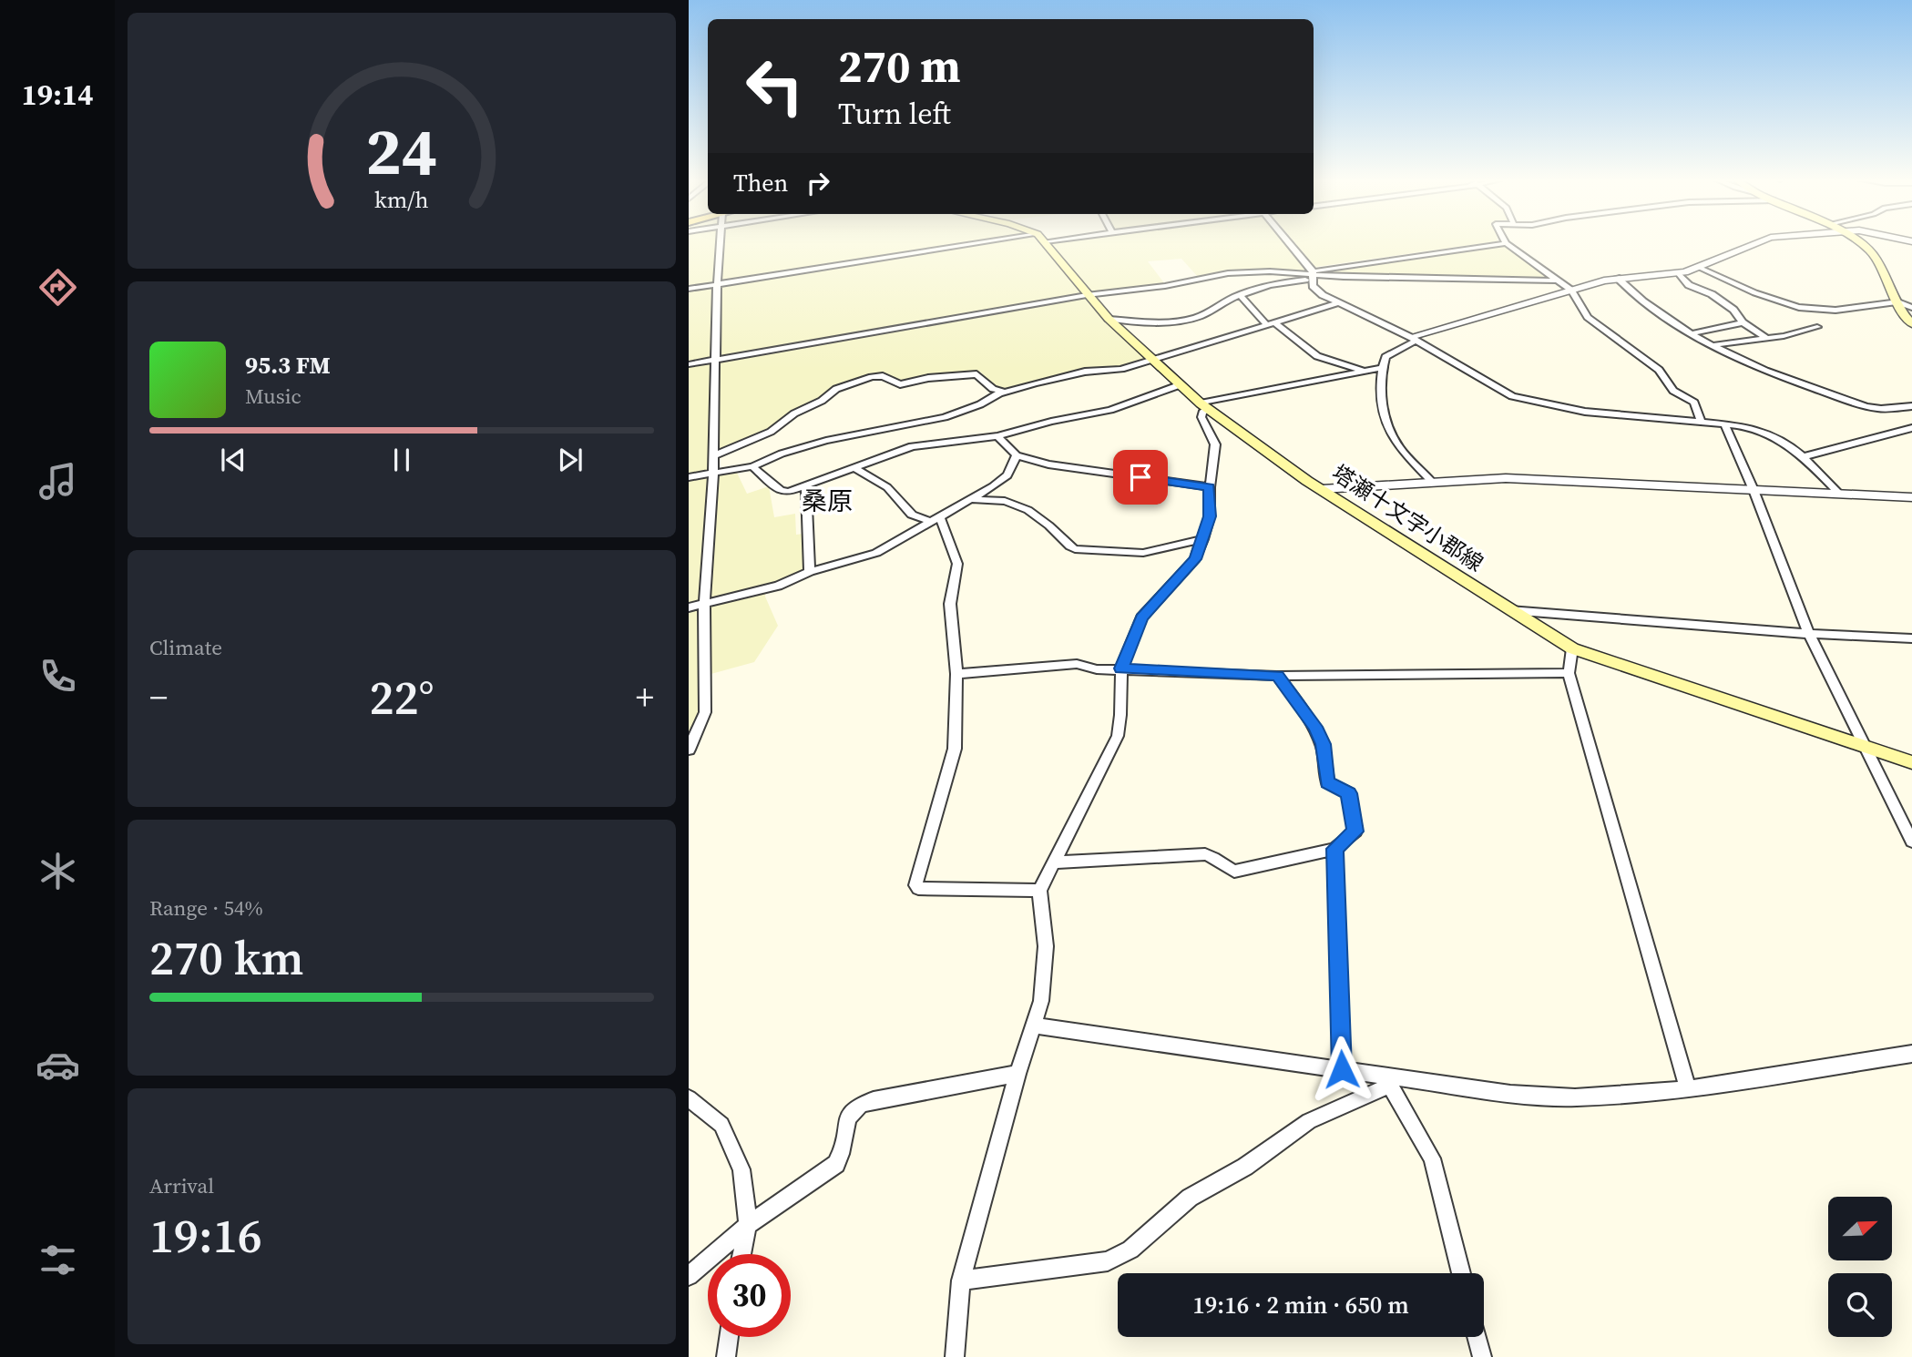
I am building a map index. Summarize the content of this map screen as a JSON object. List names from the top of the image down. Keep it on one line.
{"streets":{"main road":["塔瀬十文字小郡線"]},"districts":["桑原"],"north":"top right","page":{"tabs":"19:14","turn":["270 m","Turn left"],"then":"Then","song":["95.3 FM","Music"],"tile":["Climate",["Range · 54%","270 km"],["Arrival","19:16"]],"heat":["−","22°","+"],"limit":"30","trip":"19:16 · 2 min · 650 m","gauge":["24","km/h"]}}
